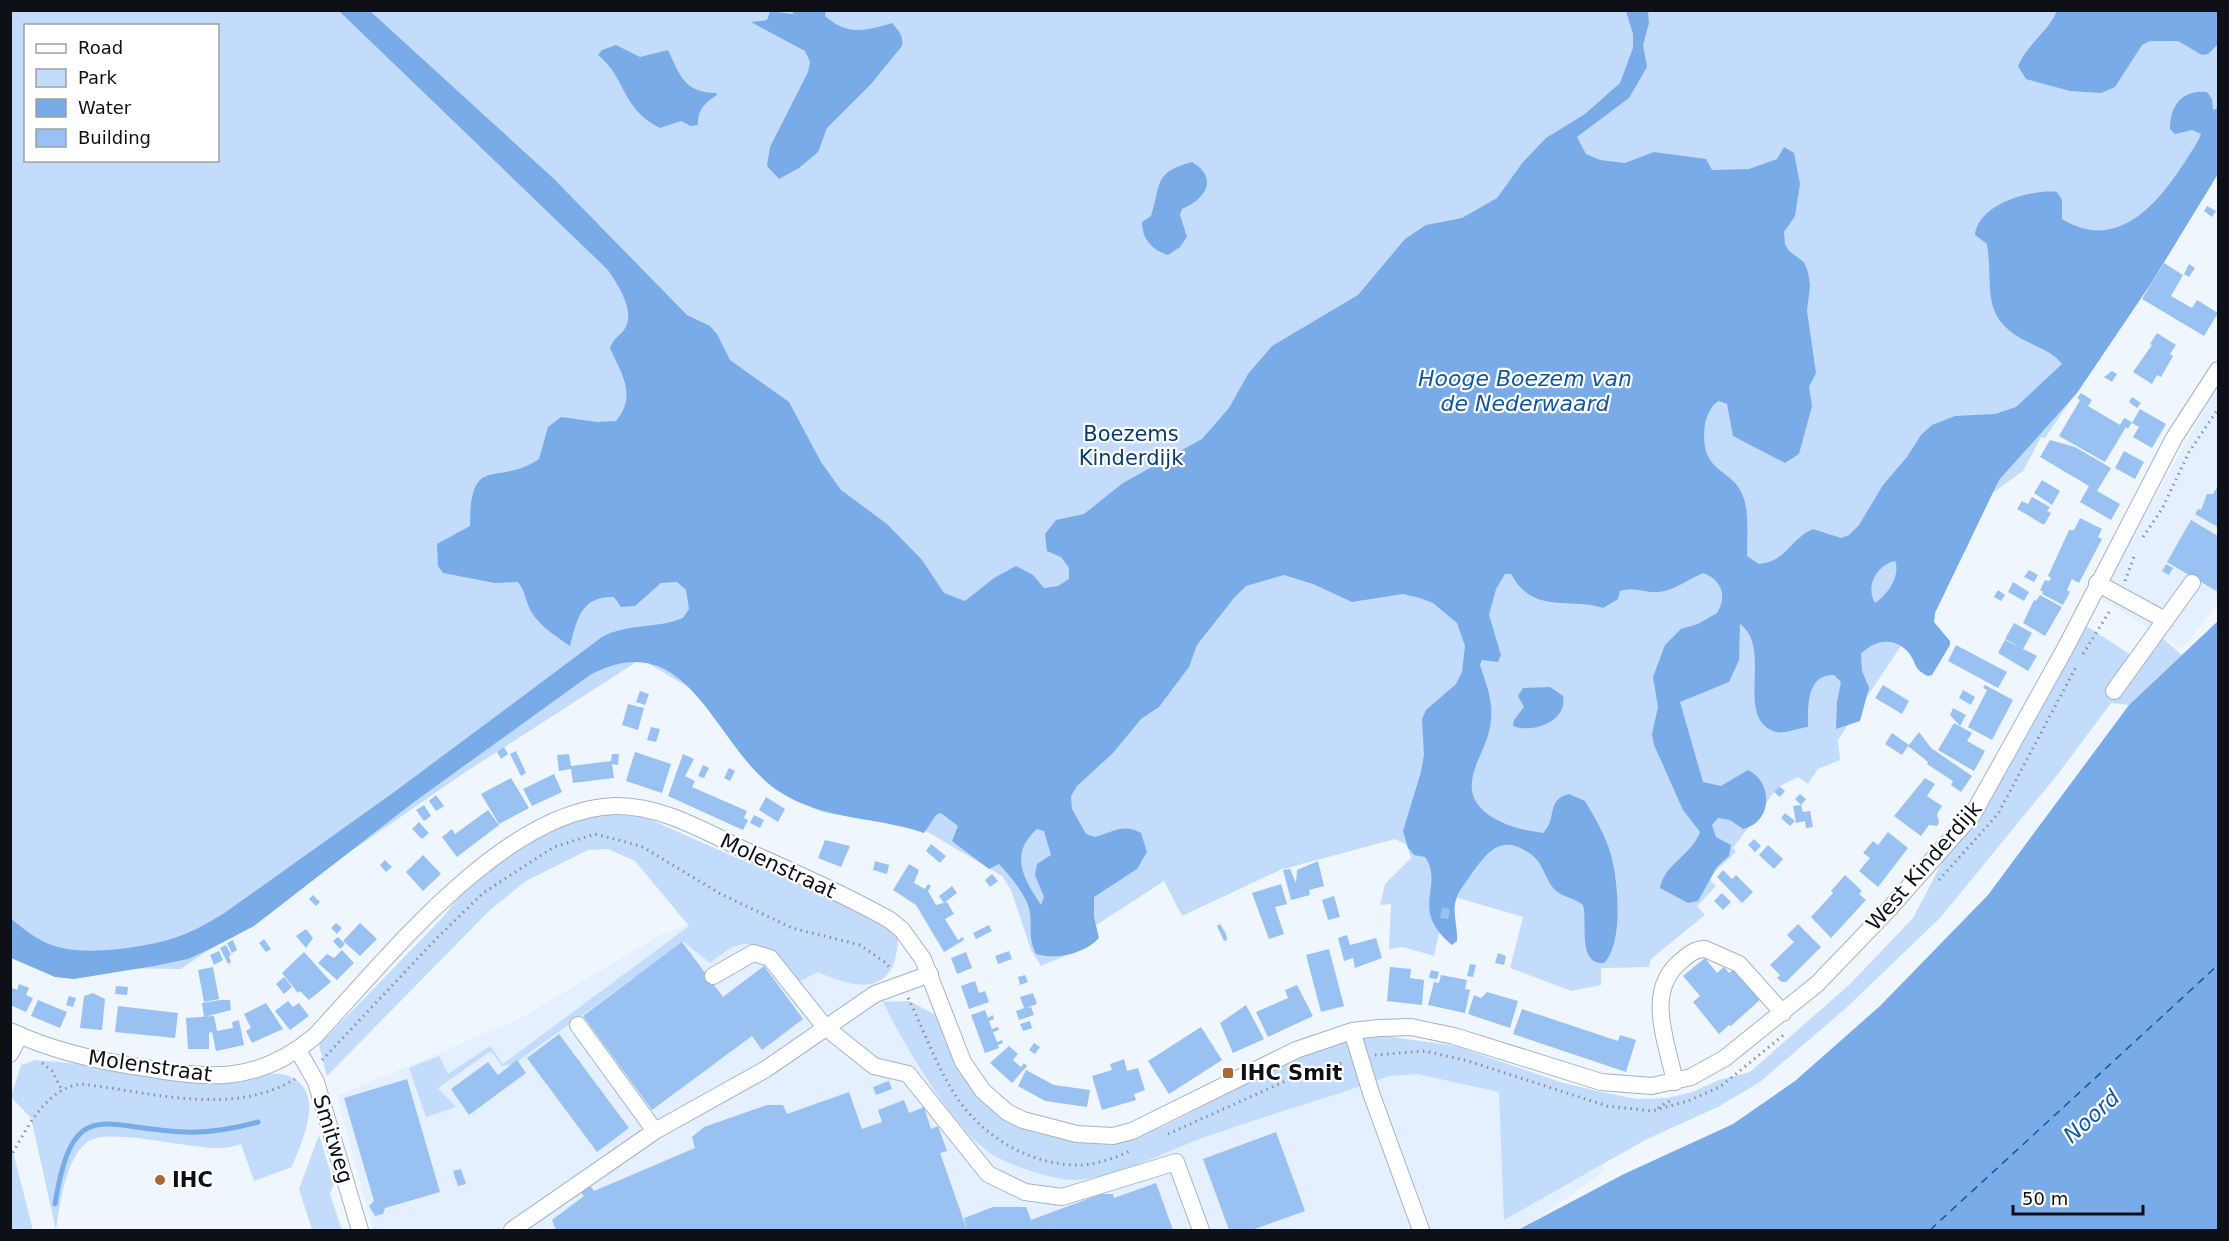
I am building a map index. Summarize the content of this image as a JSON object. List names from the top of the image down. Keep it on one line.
{"streets":{"street":["Molenstraat","West Kinderdijk","Smitweg"]},"crossings":[["Molenstraat","West Kinderdijk"],["Molenstraat","Smitweg"]],"water":["Hooge Boezem van de Nederwaard","Noord"],"parks":["Boezems Kinderdijk"],"places":{"transit":["IHC Smit"],"other":["IHC"]},"legend":["Road","Park","Water","Building"],"scale_bar":"50 m"}
